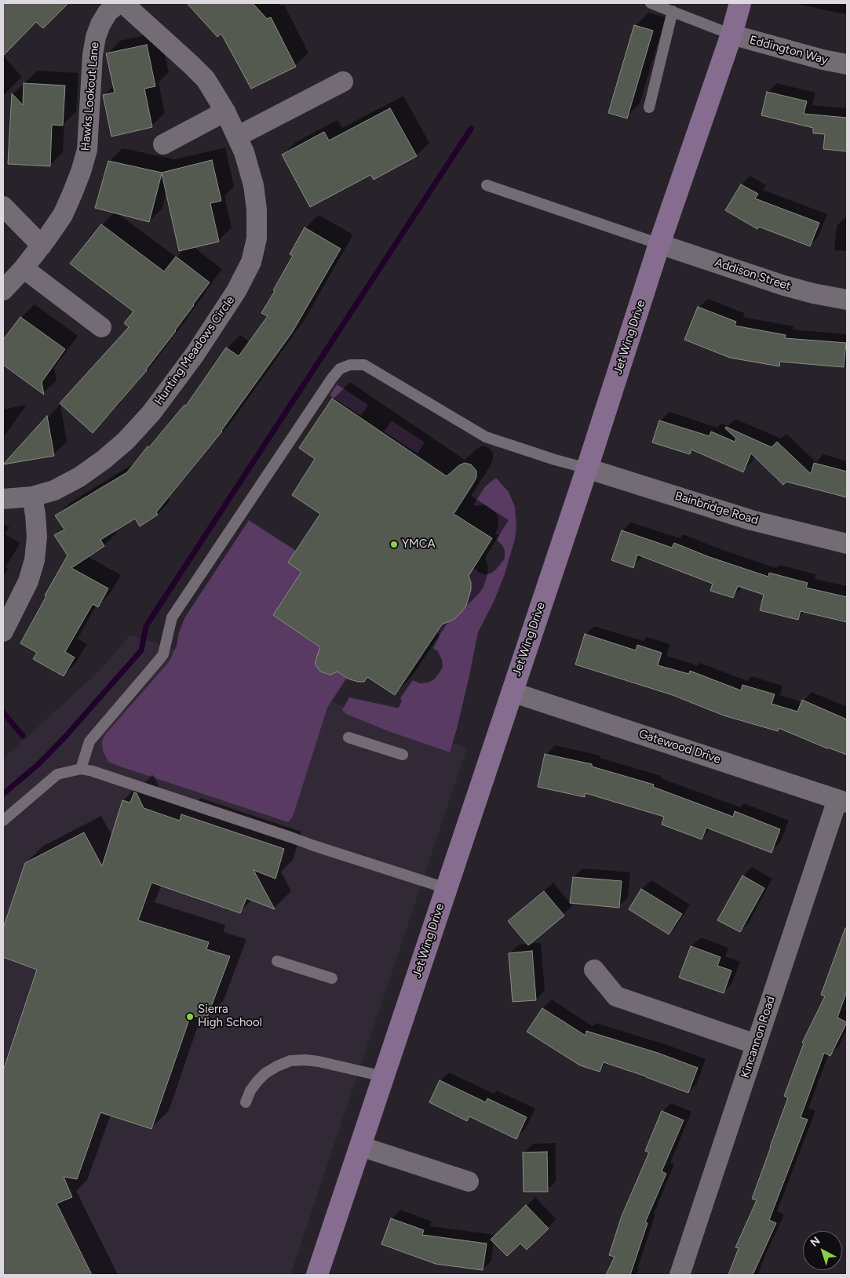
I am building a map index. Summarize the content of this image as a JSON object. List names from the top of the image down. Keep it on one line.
{"streets":{"main road":["Jet Wing Drive"],"street":["Eddington Way","Hawks Lookout Lane","Addison Street","Hunting Meadows Circle","Bainbridge Road","Gatewood Drive","Kincannon Road"]},"crossings":[["Eddington Way","Jet Wing Drive"],["Addison Street","Jet Wing Drive"],["Jet Wing Drive","Bainbridge Road"],["Jet Wing Drive","Gatewood Drive"],["Gatewood Drive","Kincannon Road"]],"places":["YMCA","Sierra High School"],"north":"top left"}
